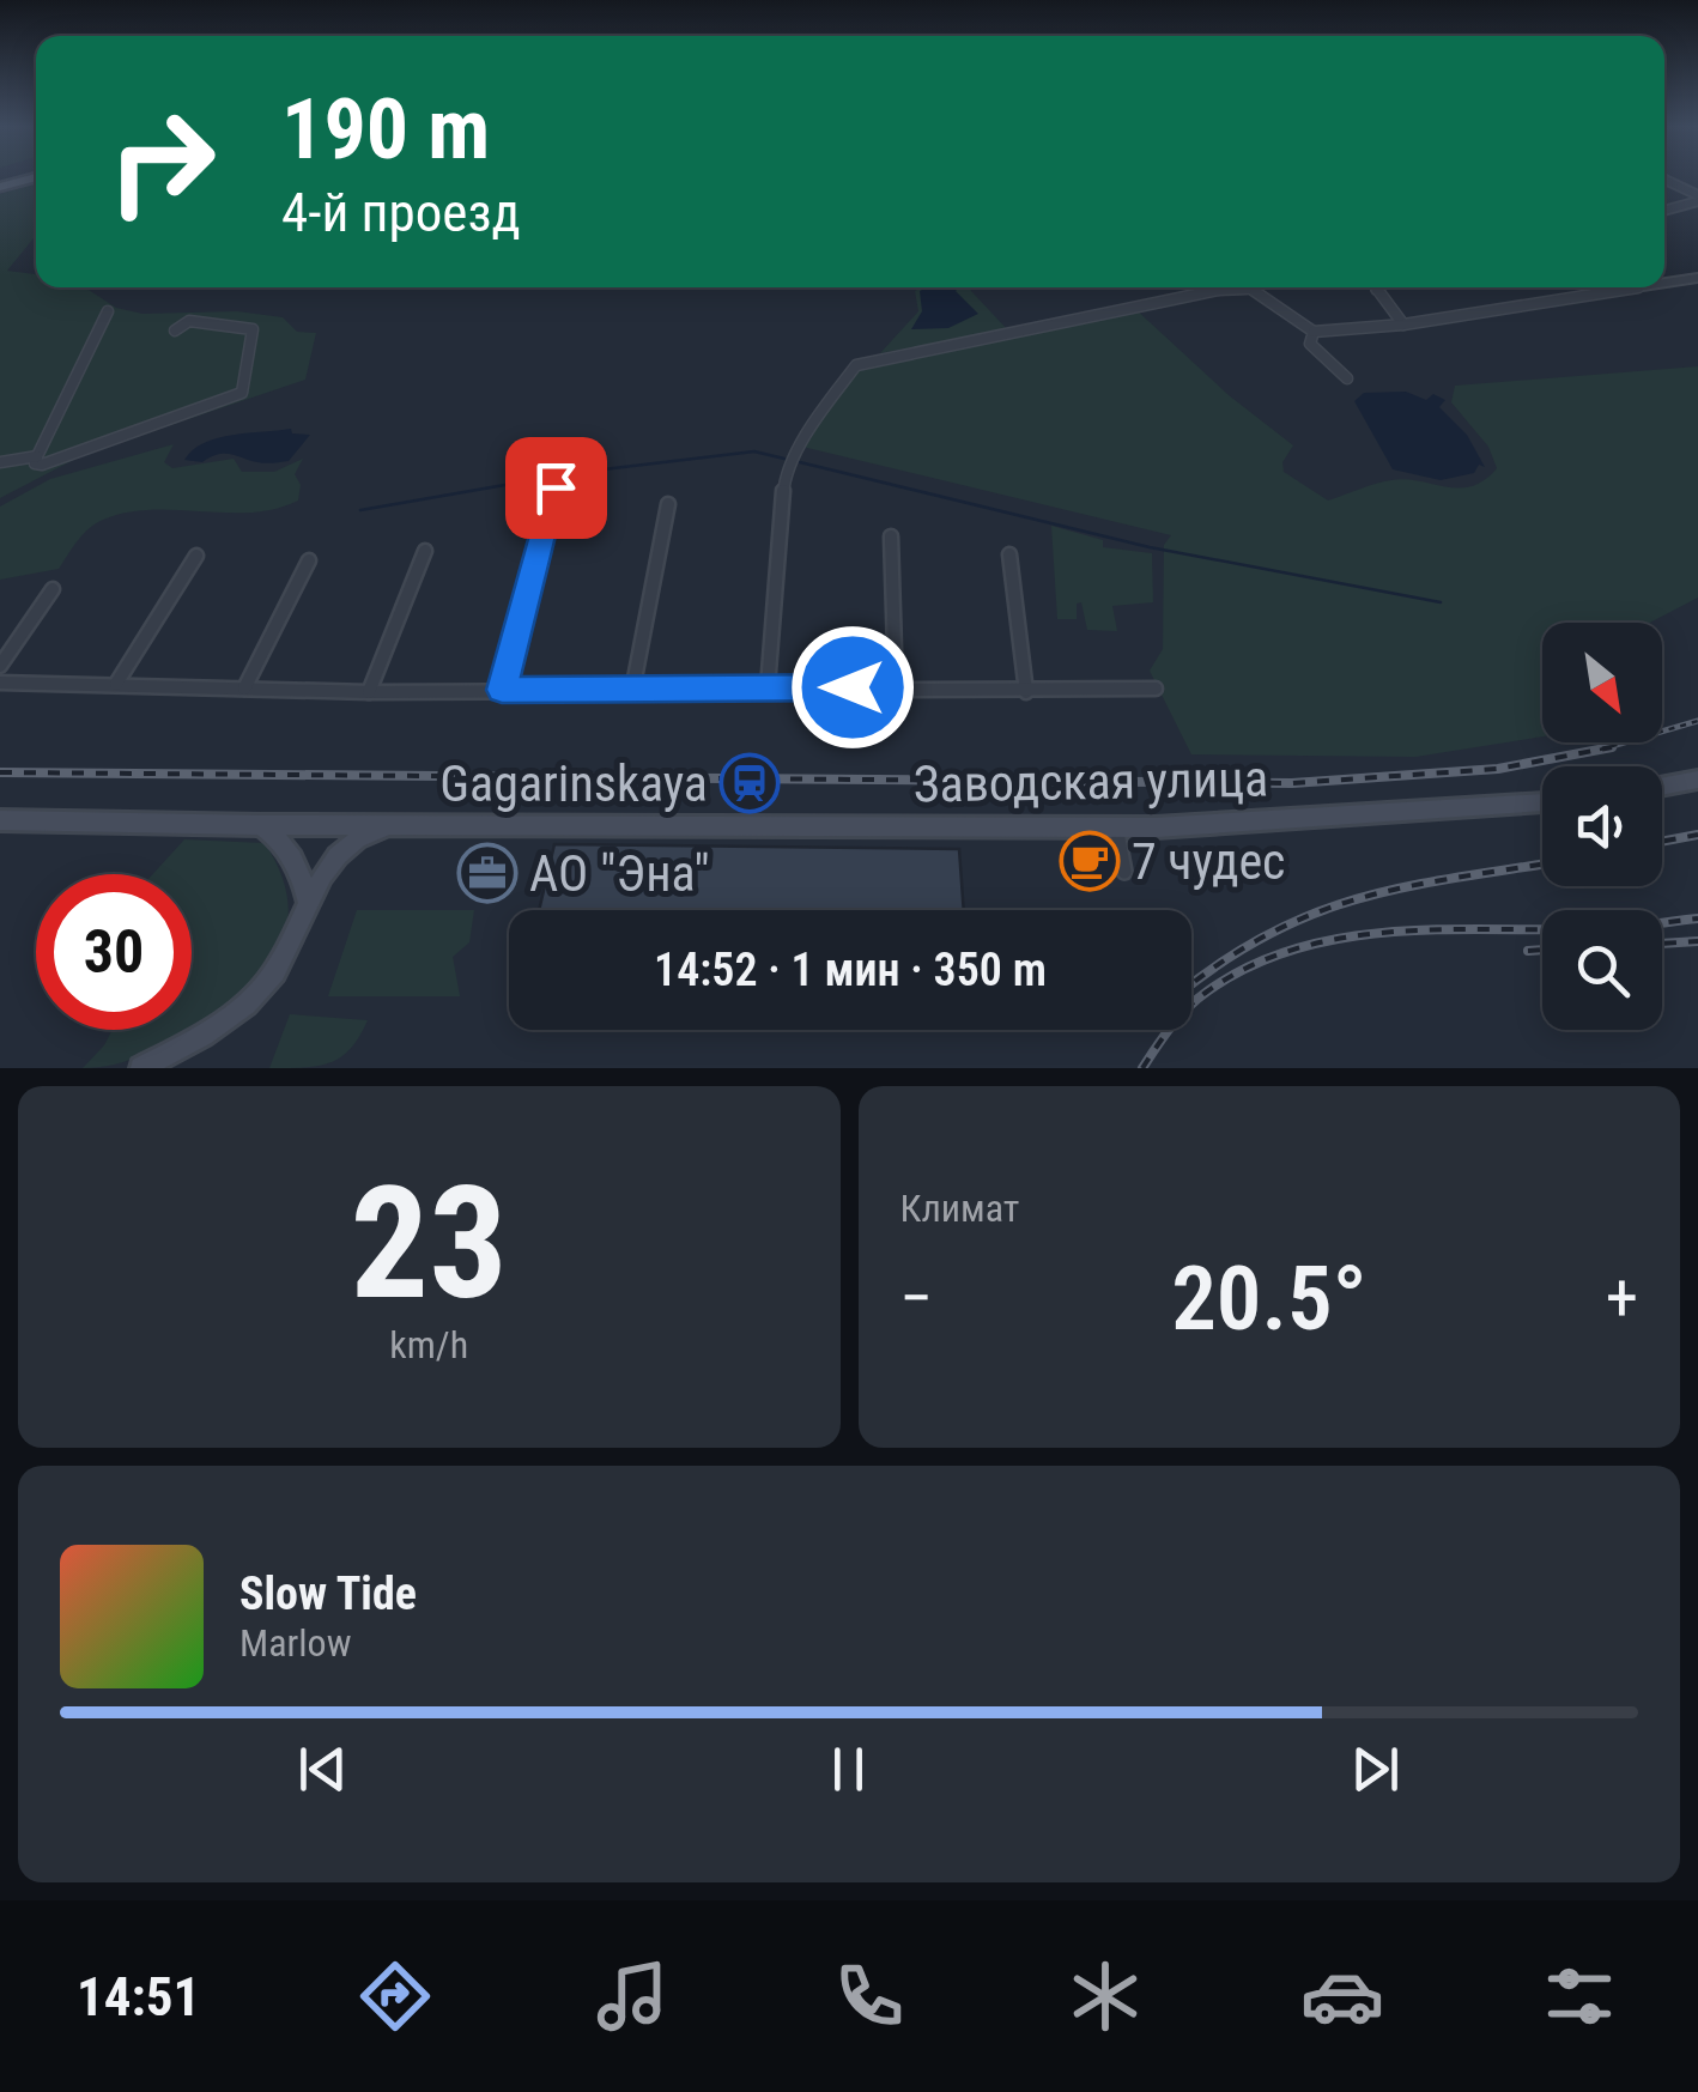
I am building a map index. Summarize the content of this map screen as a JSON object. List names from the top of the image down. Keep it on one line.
{"streets":{"main road":["Заводская улица"]},"places":{"station":["Gagarinskaya"],"cafe":["7 чудес"],"office":["АО \"Эна\""]},"north":"bottom right","page":{"turn":["190 m","4-й проезд"],"limit":"30","trip":"14:52 · 1 мин · 350 m","tile":[["23","km/h"],"Климат"],"heat":["−","20.5°","+"],"song":["Slow Tide","Marlow"],"tabs":"14:51"}}
